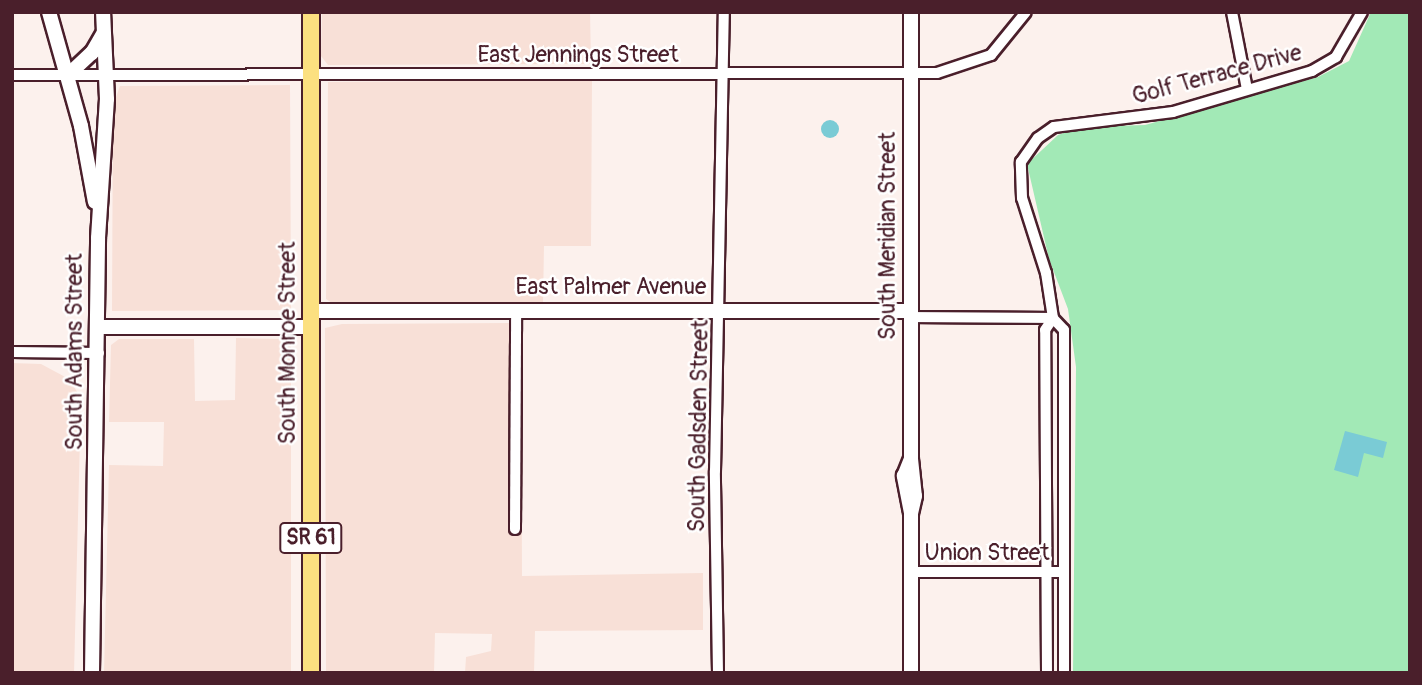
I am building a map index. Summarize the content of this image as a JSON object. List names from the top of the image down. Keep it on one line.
{"streets":{"main road":["South Monroe Street","SR 61"],"street":["East Jennings Street","Golf Terrace Drive","South Meridian Street","East Palmer Avenue","South Adams Street","South Gadsden Street","Union Street"]},"crossings":[["East Jennings Street","South Meridian Street"],["East Jennings Street","South Monroe Street"],["East Jennings Street","South Adams Street"],["East Jennings Street","South Gadsden Street"],["Golf Terrace Drive","East Palmer Avenue"],["Golf Terrace Drive","Union Street"],["South Meridian Street","East Palmer Avenue"],["South Meridian Street","Union Street"],["East Palmer Avenue","South Monroe Street"],["East Palmer Avenue","South Adams Street"],["East Palmer Avenue","South Gadsden Street"]]}
